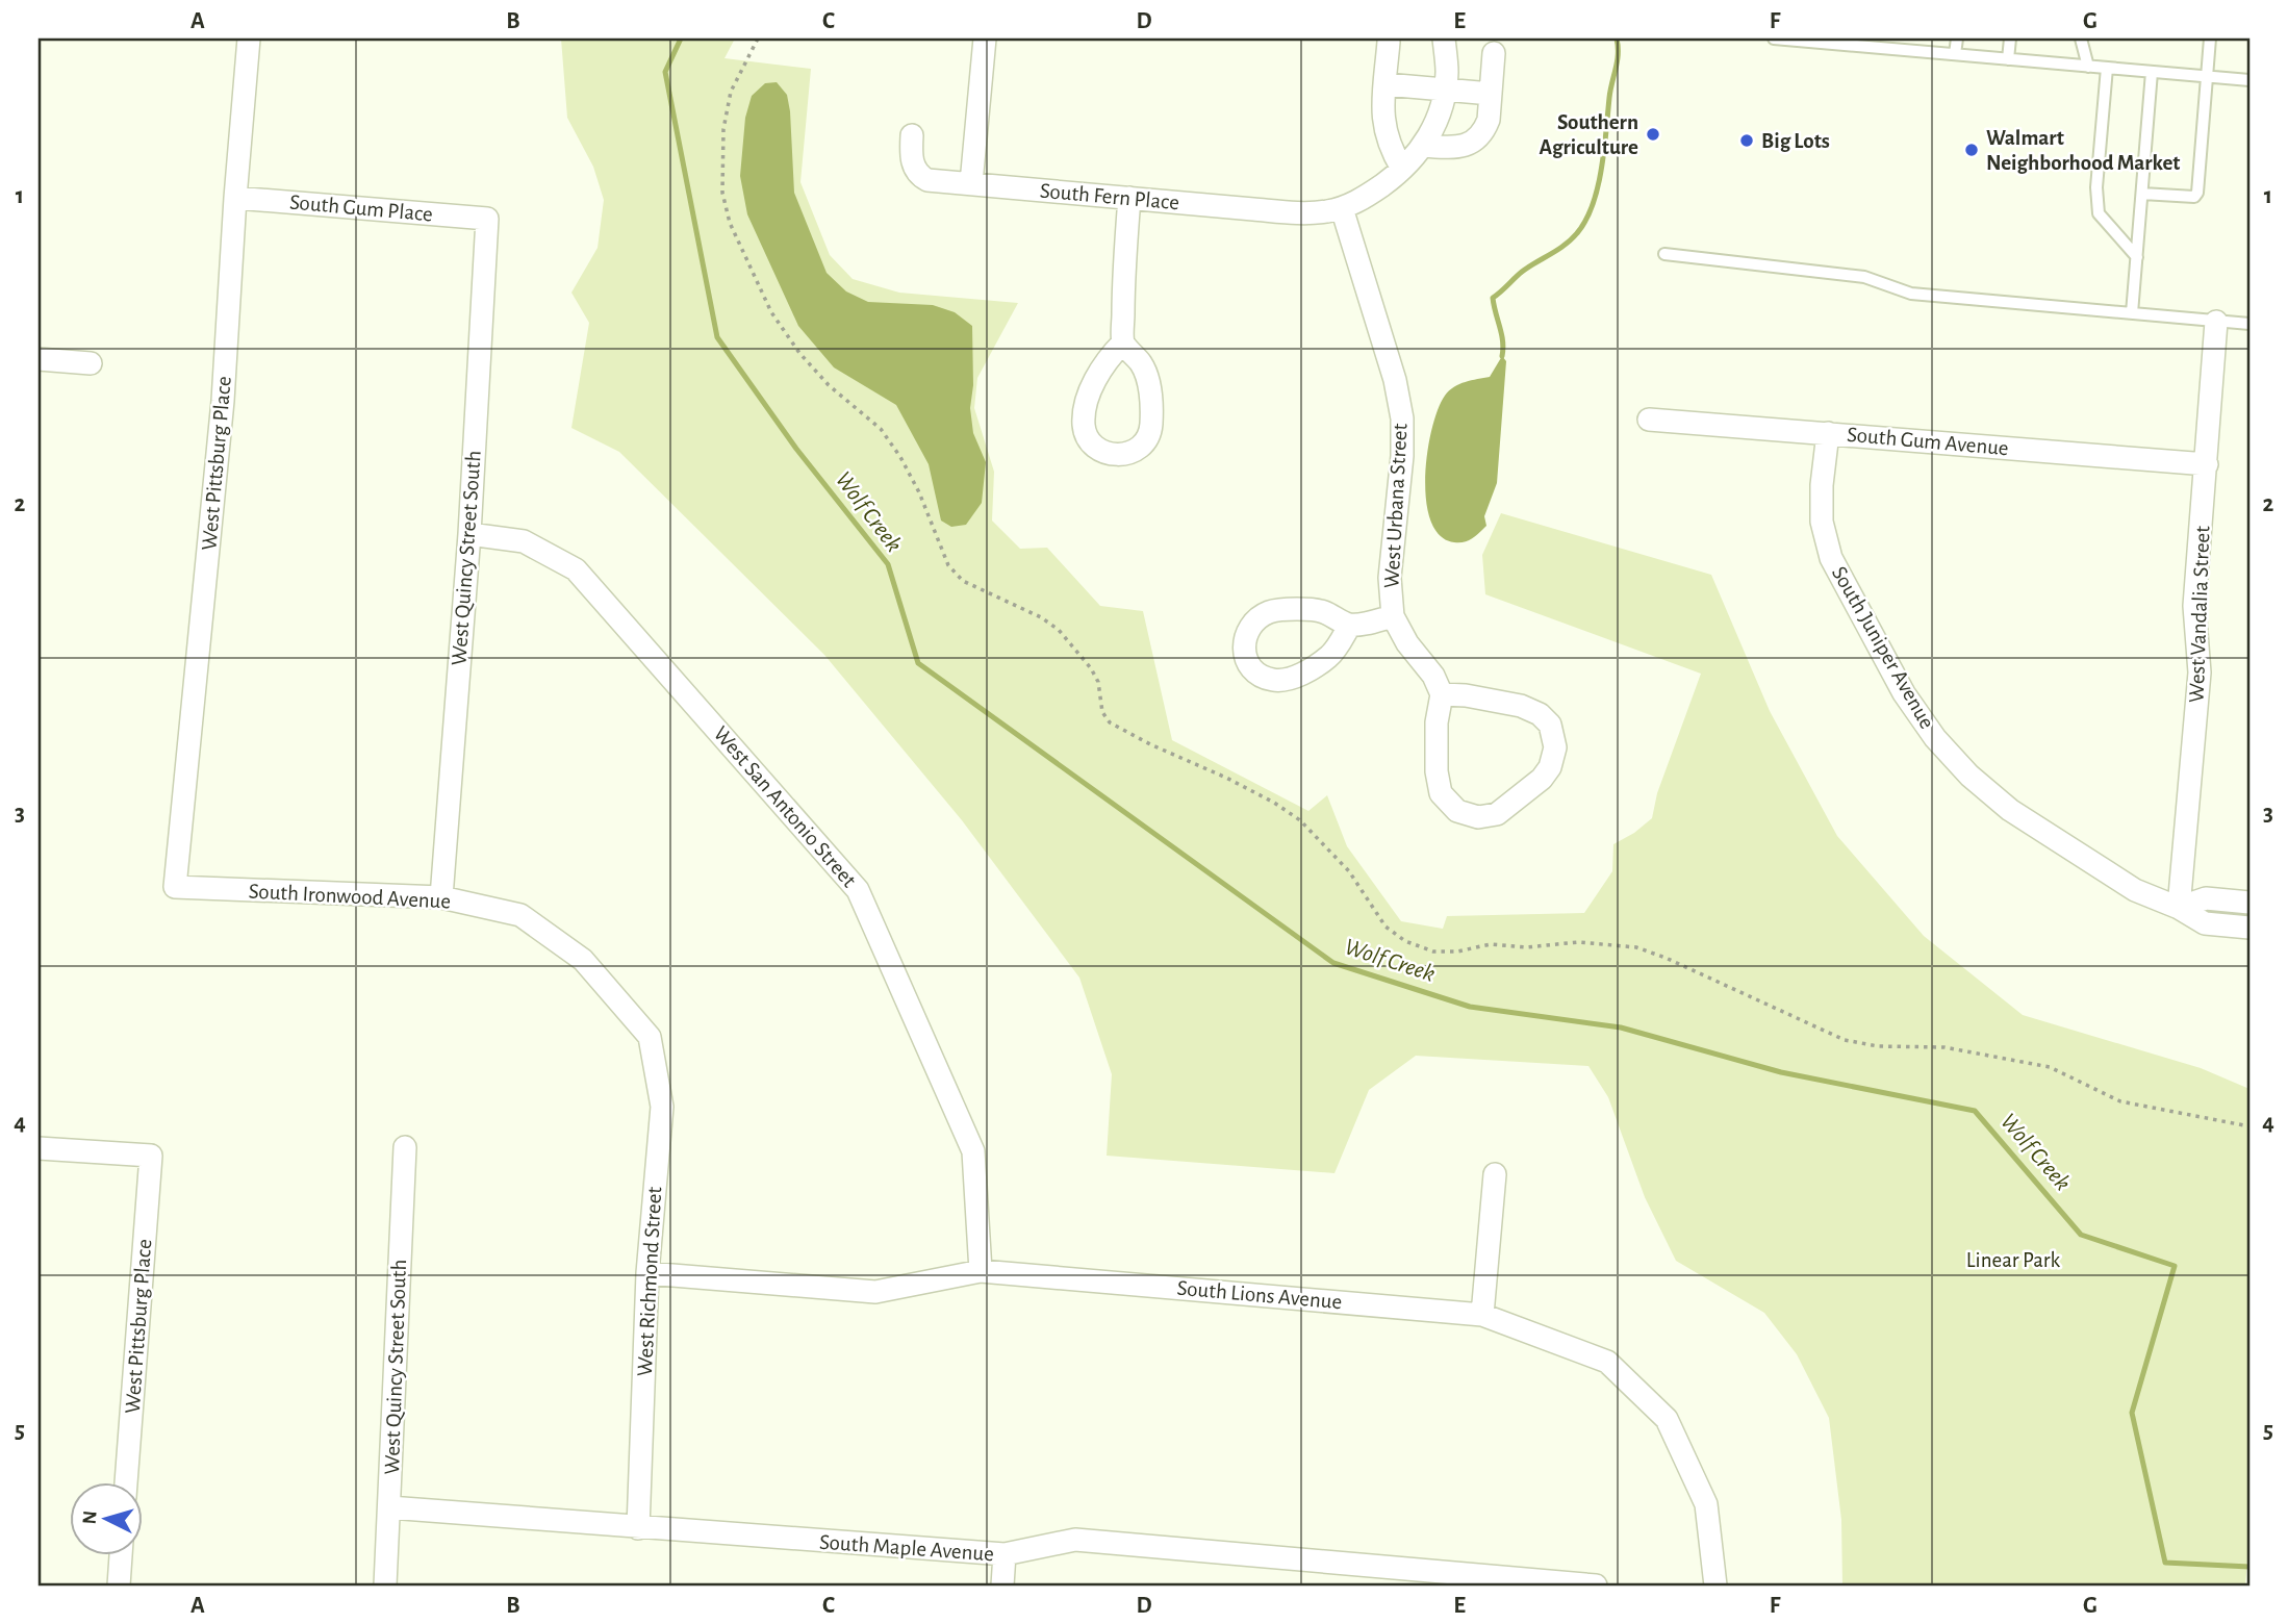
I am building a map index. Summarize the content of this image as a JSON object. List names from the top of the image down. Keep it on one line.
{"streets":{"street":["South Fern Place","South Gum Place","South Gum Avenue","West Pittsburg Place","West Urbana Street","West Quincy Street South","West Vandalia Street","South Juniper Avenue","West San Antonio Street","South Ironwood Avenue","West Richmond Street","South Lions Avenue","South Maple Avenue"]},"crossings":[["South Fern Place","West Urbana Street"],["South Gum Place","West Pittsburg Place"],["South Gum Place","West Quincy Street South"],["South Gum Avenue","West Vandalia Street"],["South Gum Avenue","South Juniper Avenue"],["West Pittsburg Place","South Ironwood Avenue"],["West Quincy Street South","West San Antonio Street"],["West Quincy Street South","South Ironwood Avenue"],["West Quincy Street South","South Maple Avenue"],["West Vandalia Street","South Juniper Avenue"],["West San Antonio Street","South Lions Avenue"],["South Ironwood Avenue","West Richmond Street"],["West Richmond Street","South Lions Avenue"],["West Richmond Street","South Maple Avenue"]],"water":["Wolf Creek"],"parks":["Linear Park"],"places":["Southern Agriculture","Big Lots","Walmart Neighborhood Market"],"north":"left","grid":{"columns":["A","B","C","D","E","F","G"],"rows":["1","2","3","4","5"]}}
